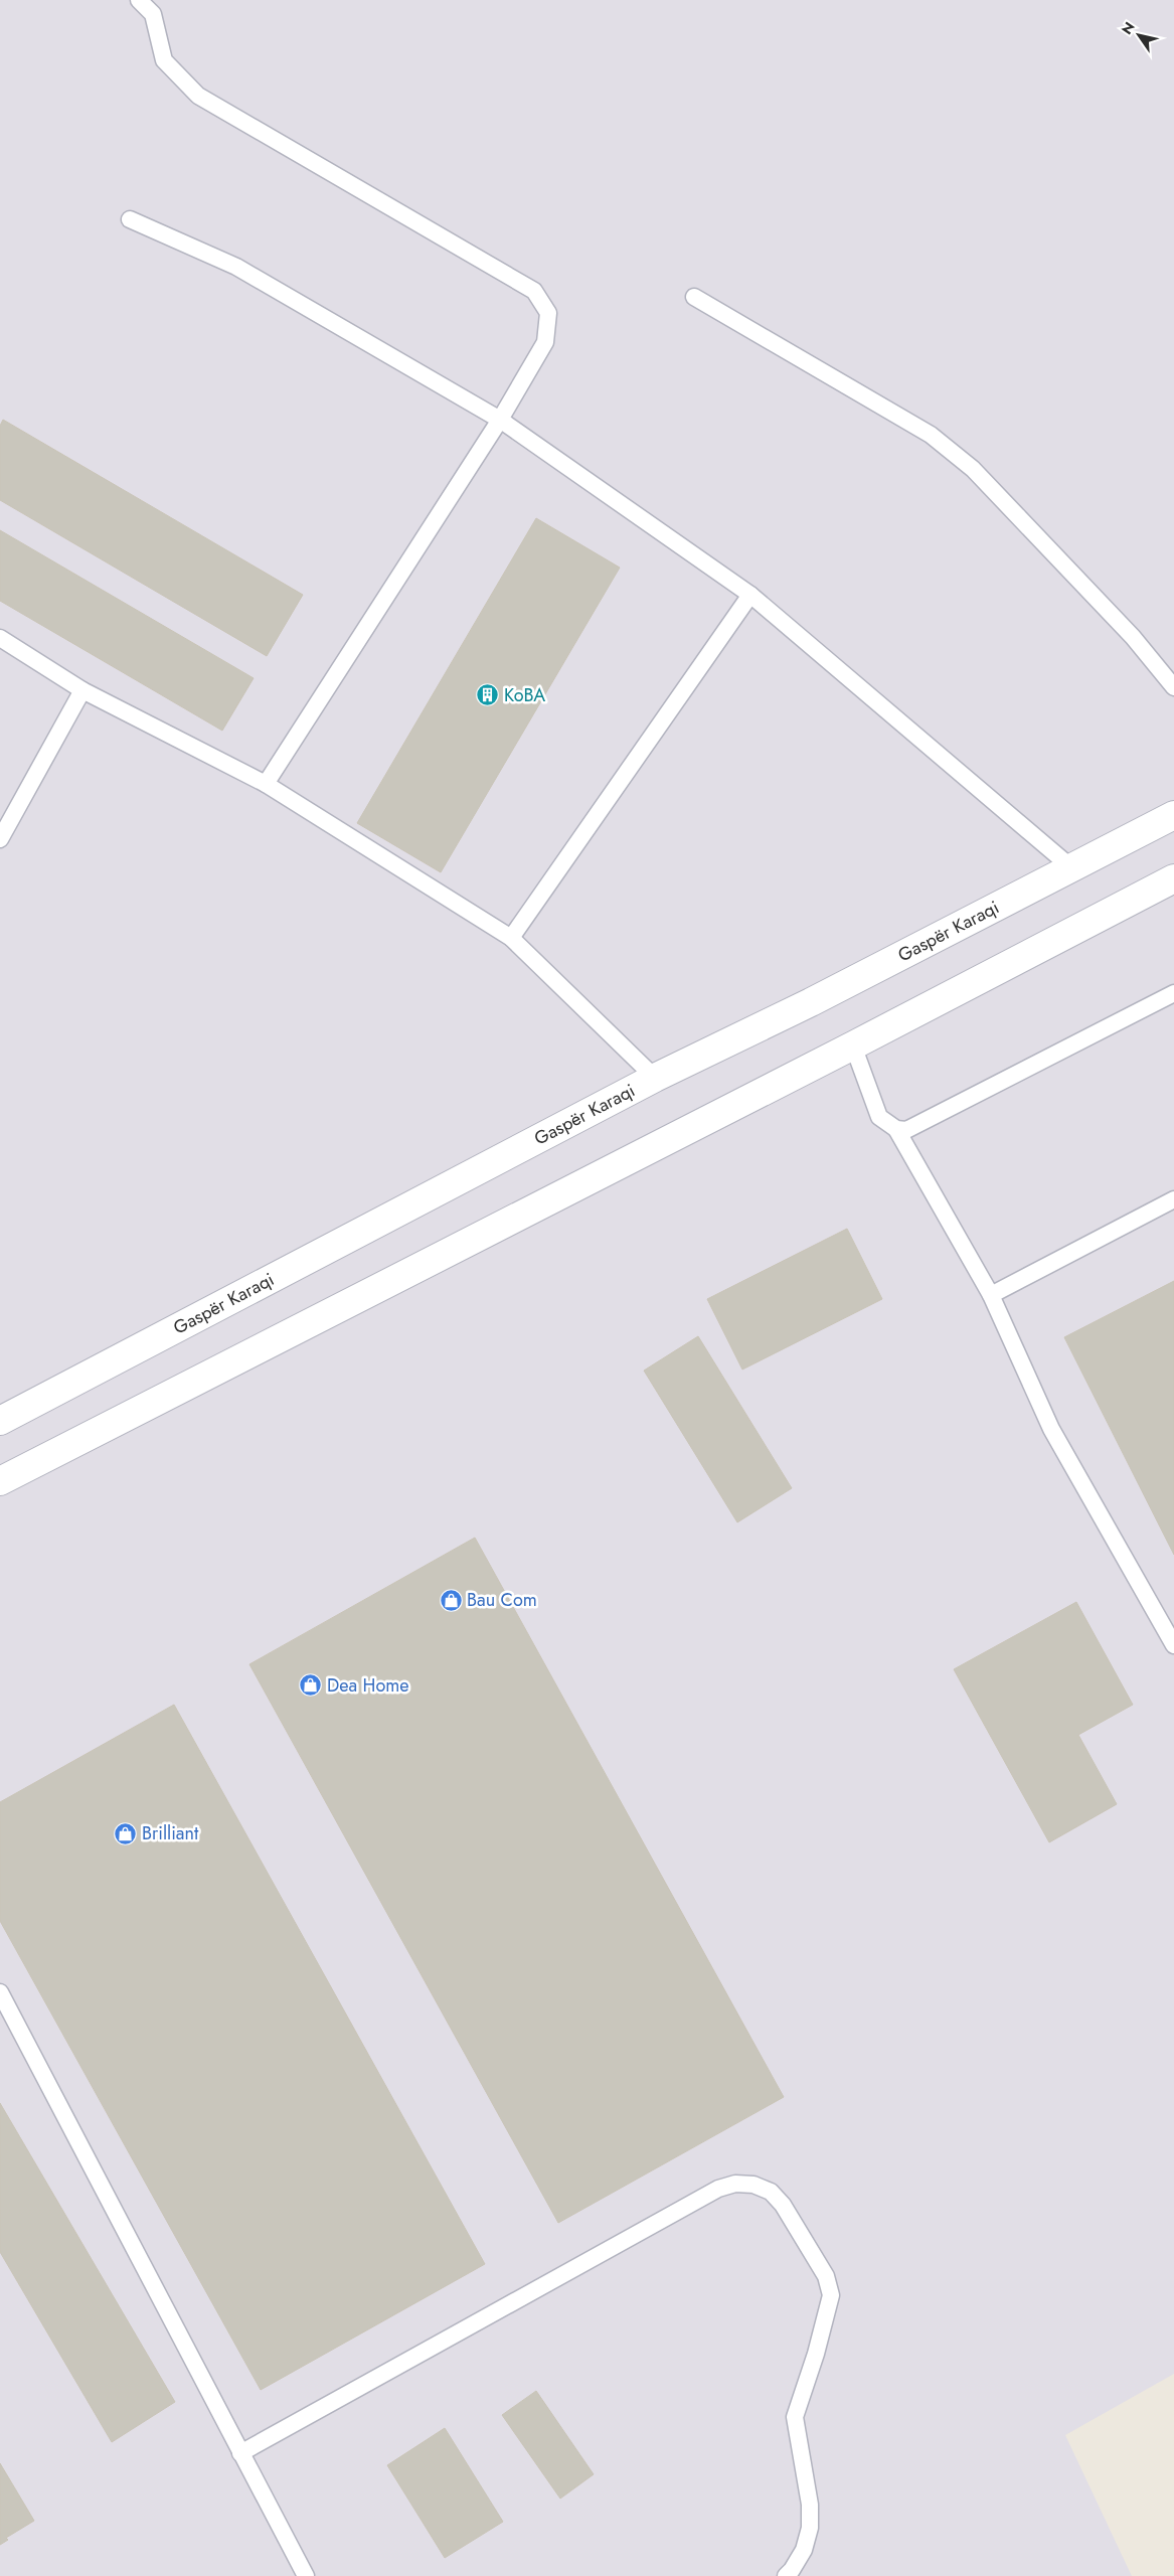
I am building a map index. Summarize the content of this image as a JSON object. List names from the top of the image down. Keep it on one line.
{"streets":{"main road":["Gaspër Karaqi"]},"places":{"building":["KoBA"],"shop":["Bau Com","Dea Home","Brilliant"]},"north":"top left"}
